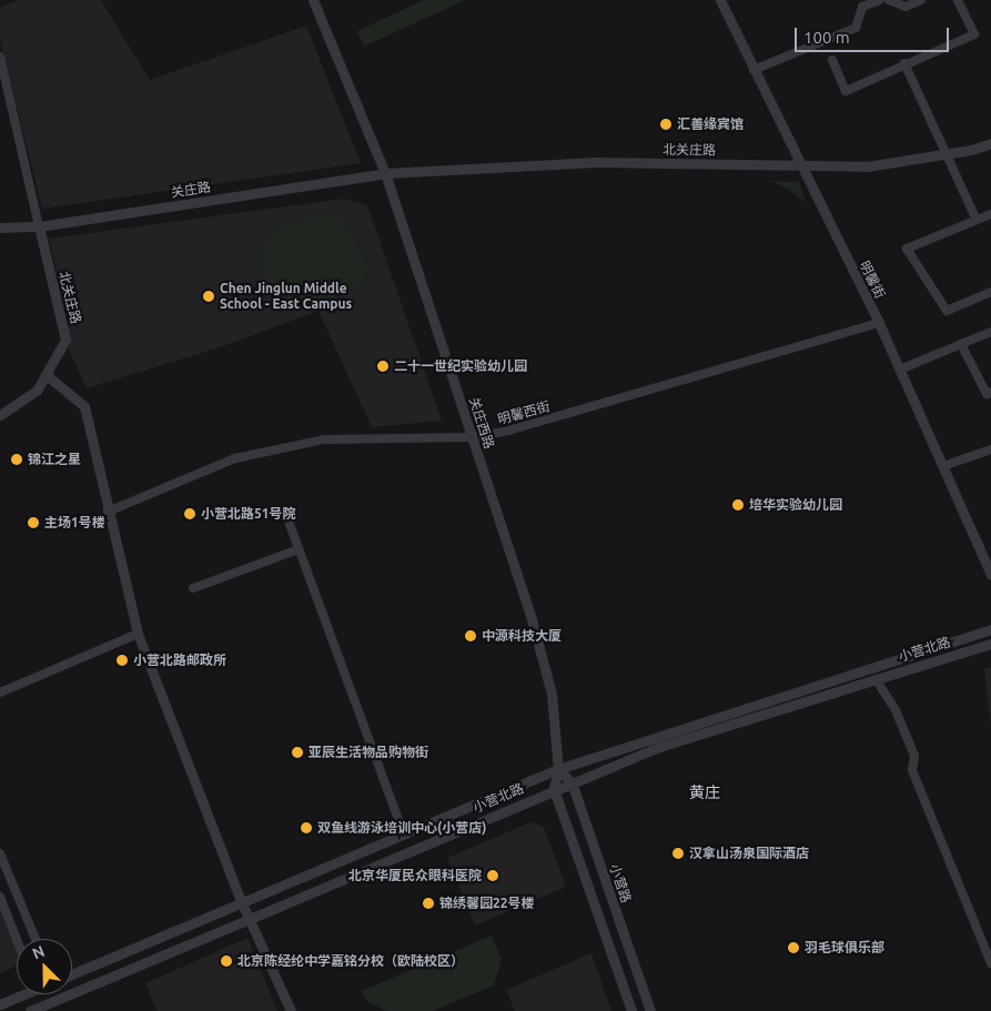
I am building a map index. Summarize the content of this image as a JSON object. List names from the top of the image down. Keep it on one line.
{"streets":{"street":["北关庄路","关庄路","明馨街","明馨西街","关庄西路","小营北路","小营路"]},"crossings":[["北关庄路","关庄路"],["北关庄路","明馨街"],["北关庄路","关庄西路"],["关庄路","关庄西路"],["明馨街","明馨西街"],["明馨西街","关庄西路"],["关庄西路","小营北路"],["关庄西路","小营路"],["小营北路","小营路"]],"districts":["黄庄"],"places":["汇善缘宾馆","Chen Jinglun Middle School - East Campus","二十一世纪实验幼儿园","锦江之星","培华实验幼儿园","小营北路51号院","主场1号楼","中源科技大厦","小营北路邮政所","亚辰生活物品购物街","双鱼线游泳培训中心(小营店)","汉拿山汤泉国际酒店","北京华厦民众眼科医院","锦绣馨园22号楼","羽毛球俱乐部","北京陈经纶中学嘉铭分校（欧陆校区）"],"scale_bar":"100 m","north":"top left"}
